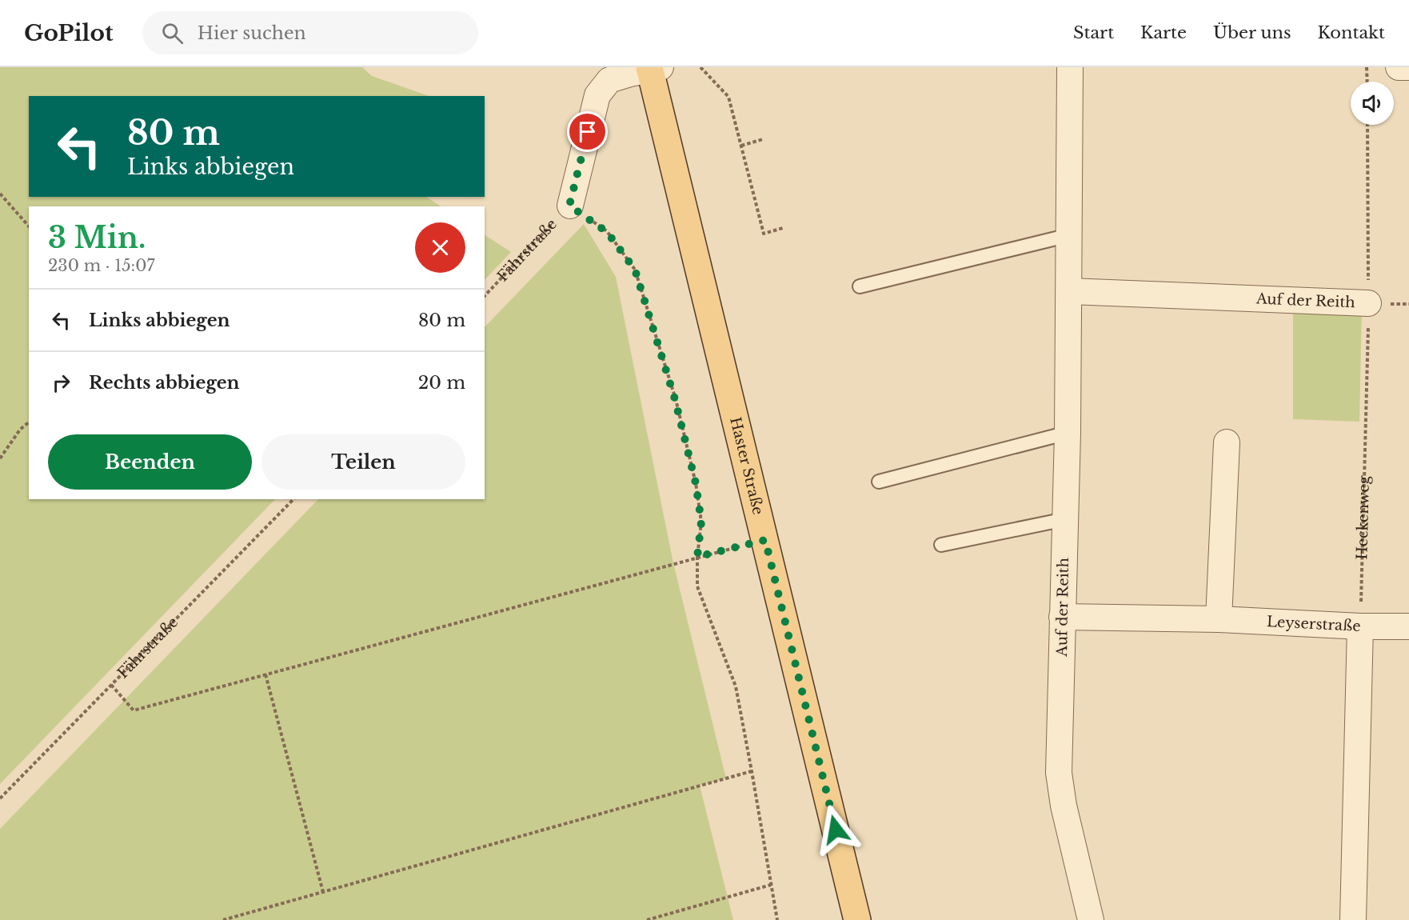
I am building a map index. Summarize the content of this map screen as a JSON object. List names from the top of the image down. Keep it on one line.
{"streets":{"main road":["Haster Straße"],"street":["Auf der Reith","Leyserstraße"],"path":["Fährstraße","Heckenweg"]},"crossings":[["Auf der Reith","Heckenweg"],["Auf der Reith","Leyserstraße"],["Heckenweg","Leyserstraße"]],"page":{"header":"GoPilot","search":"Hier suchen","nav":["Start","Karte","Über uns","Kontakt"],"turn":["80 m","Links abbiegen"],"heading":["3 Min.","230 m · 15:07"],"list":[{"name":"Links abbiegen","value":"80 m"},{"name":"Rechts abbiegen","value":"20 m"}],"buttons":["Beenden","Teilen"]}}
